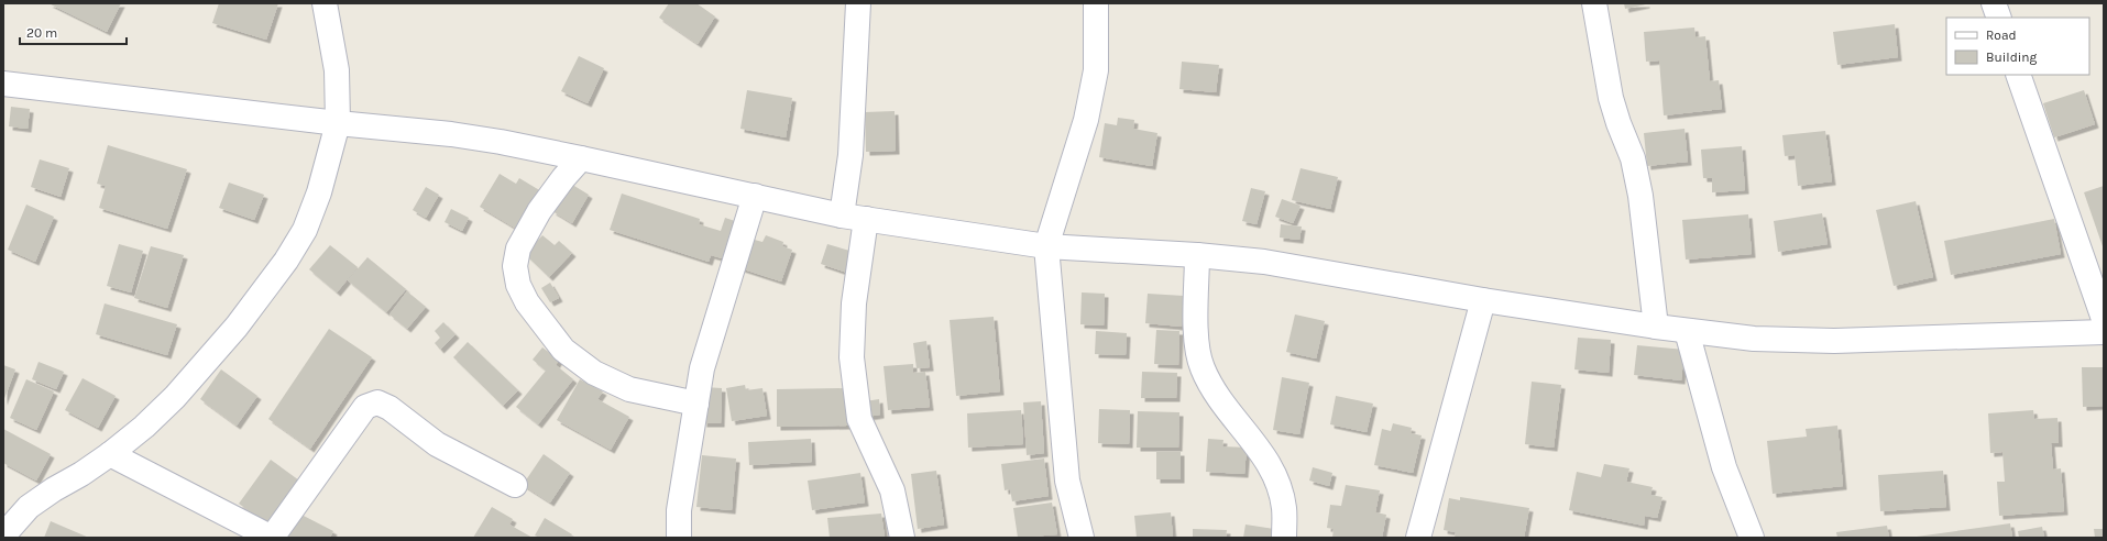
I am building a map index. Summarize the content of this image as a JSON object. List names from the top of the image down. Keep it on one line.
{"legend":["Road","Building"],"scale_bar":"20 m"}
